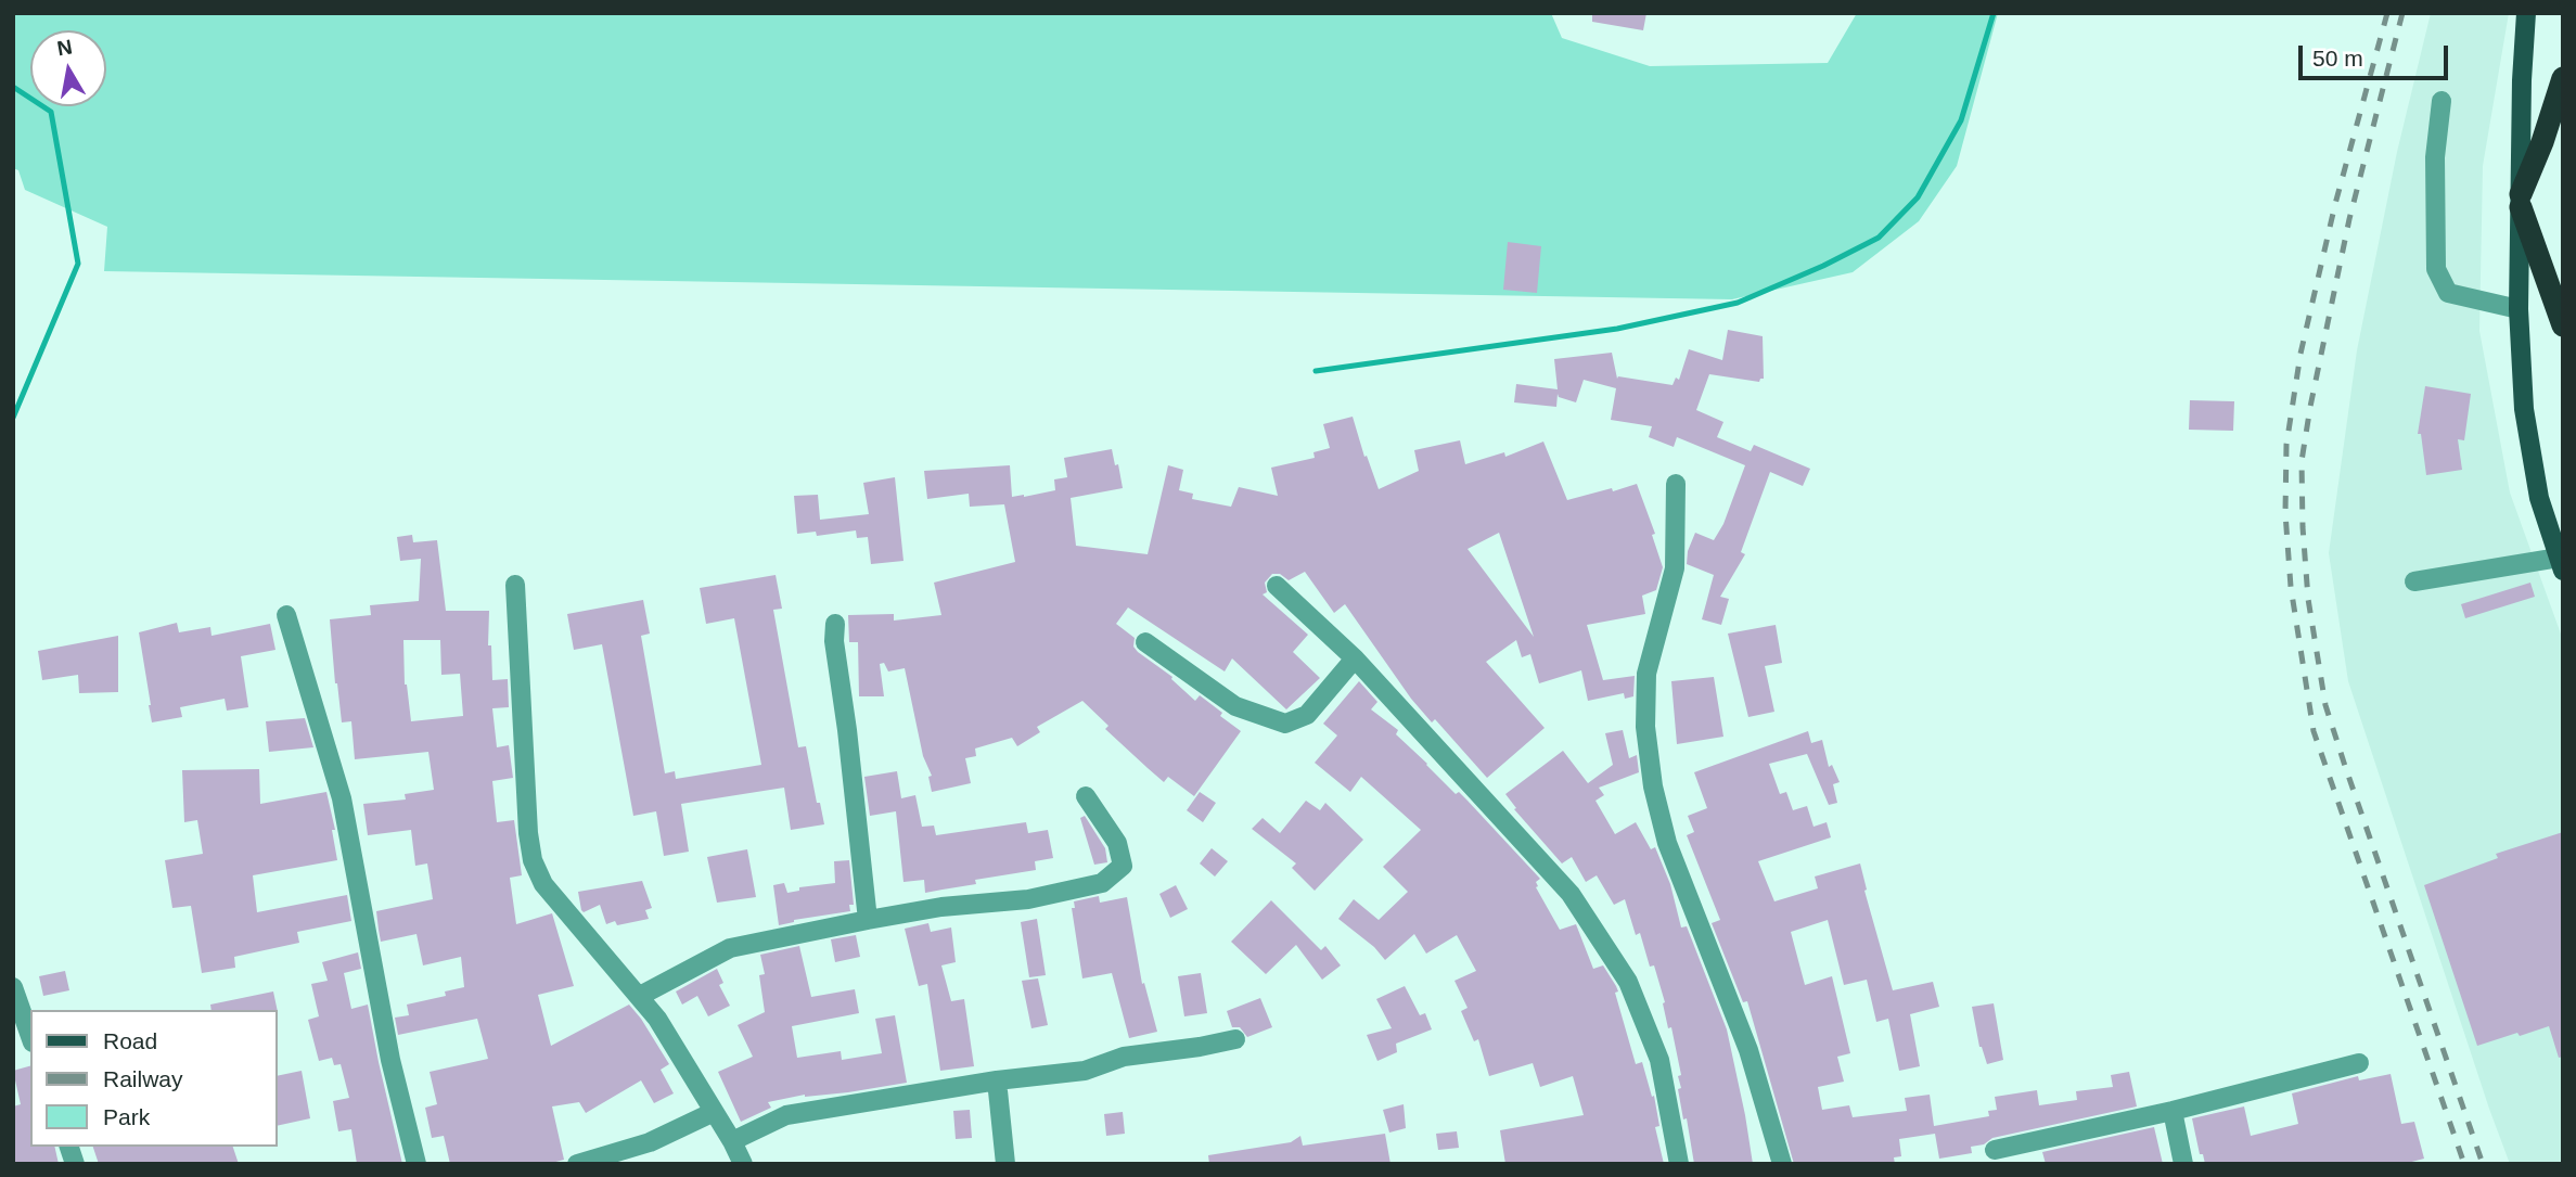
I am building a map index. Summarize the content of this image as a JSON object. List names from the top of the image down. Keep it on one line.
{"legend":["Road","Railway","Park"],"scale_bar":"50 m","north":"top"}
